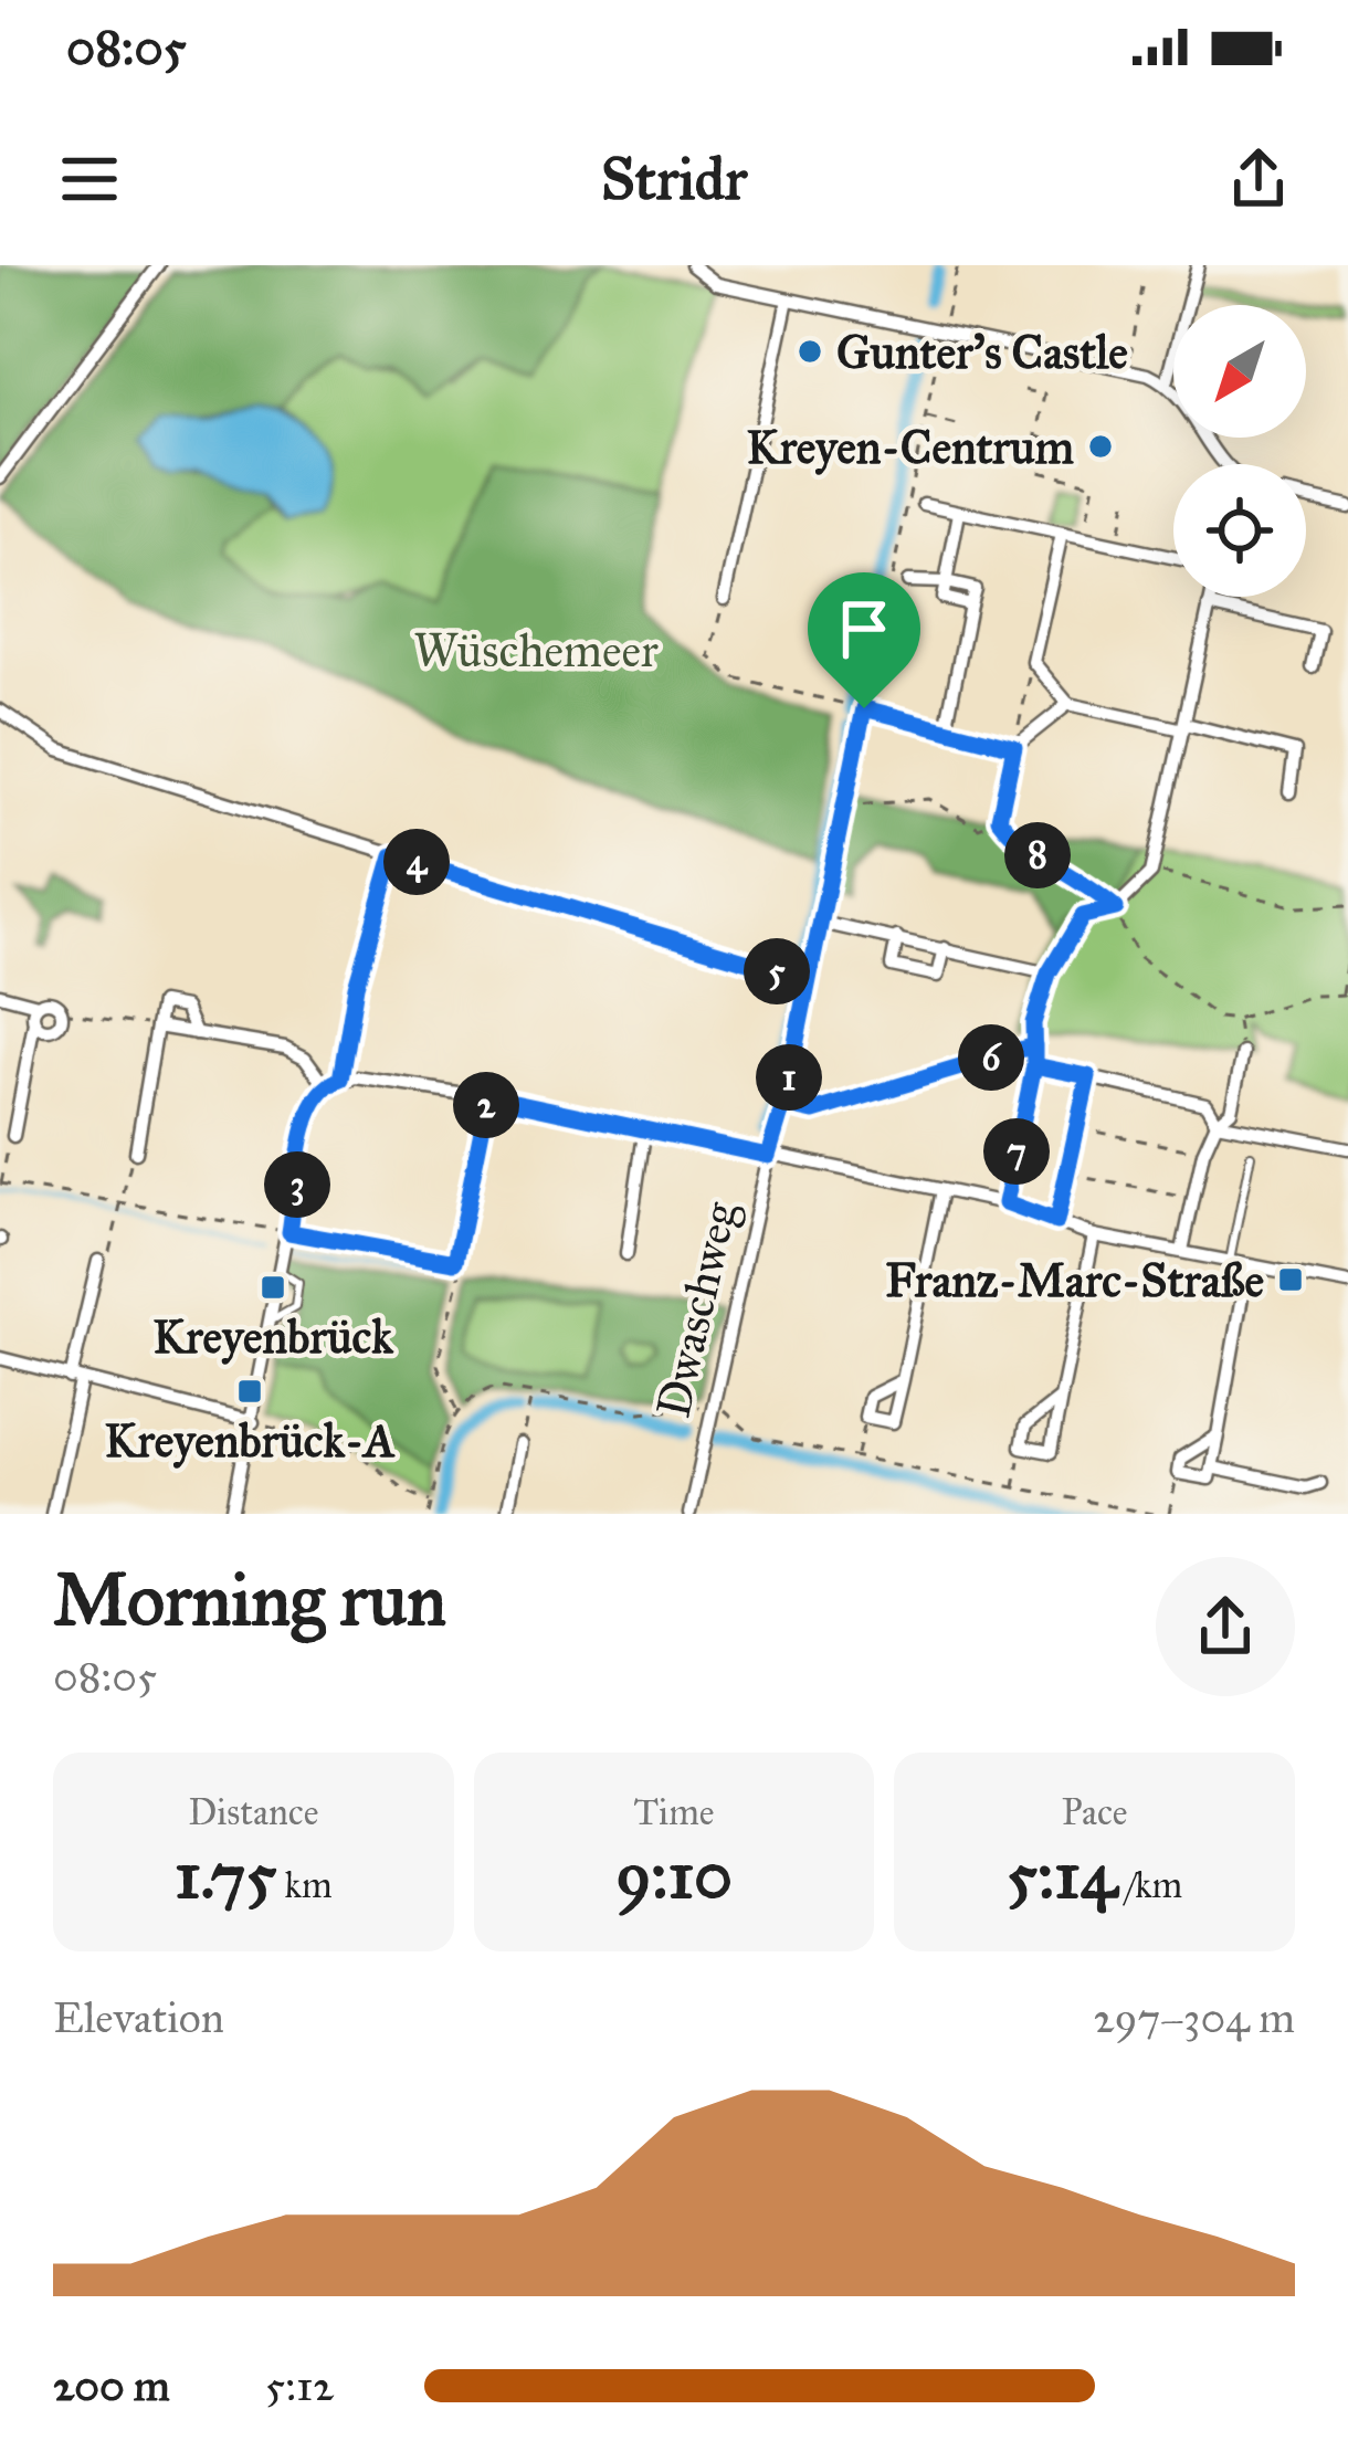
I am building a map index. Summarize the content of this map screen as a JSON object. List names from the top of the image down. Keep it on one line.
{"streets":{"street":["Dwaschweg"]},"parks":["Wüschemeer"],"places":{"other":["Gunter's Castle","Kreyen-Centrum"],"transit":["Franz-Marc-Straße","Kreyenbrück","Kreyenbrück-A"]},"north":"bottom left","page":{"status":"08:05","header":"Stridr","pins":["8","4","5","6","1","2","7","3"],"heading":["Morning run","08:05"],"stats":[["Distance","1.75 km"],["Time","9:10"],["Pace","5:14 /km"]],"chart":["Elevation","297–304 m"],"list":[{"name":"200 m","note":"5:12"}]}}
